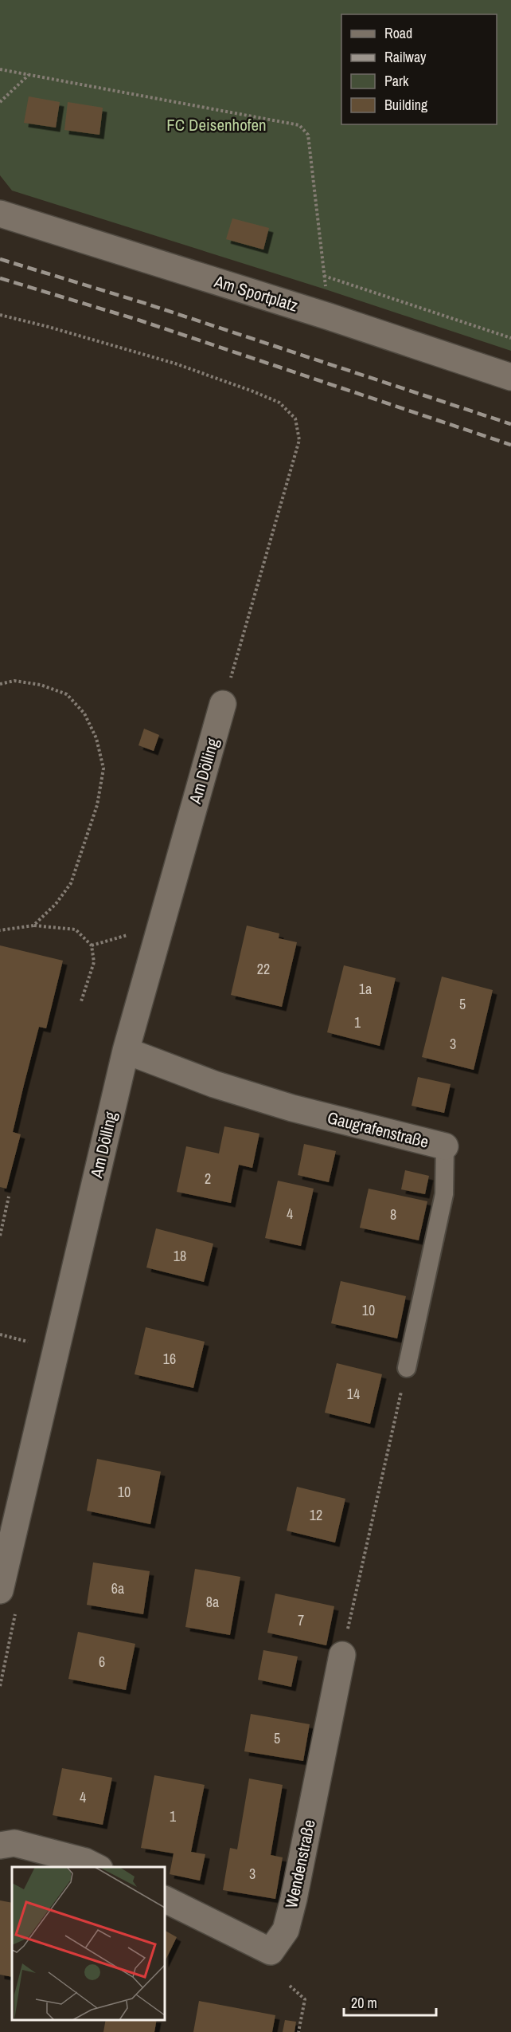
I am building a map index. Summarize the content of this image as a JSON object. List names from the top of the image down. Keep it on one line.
{"streets":{"street":["Am Sportplatz","Am Dölling","Gaugrafenstraße","Wendenstraße"]},"crossings":[["Am Dölling","Gaugrafenstraße"]],"parks":["FC Deisenhofen"],"house_numbers":["22","1a","5","1","3","2","4","8","18","10","16","14","10","12","6a","8a","7","6","5","4","1","3"],"legend":["Road","Railway","Park","Building"],"scale_bar":"20 m"}
